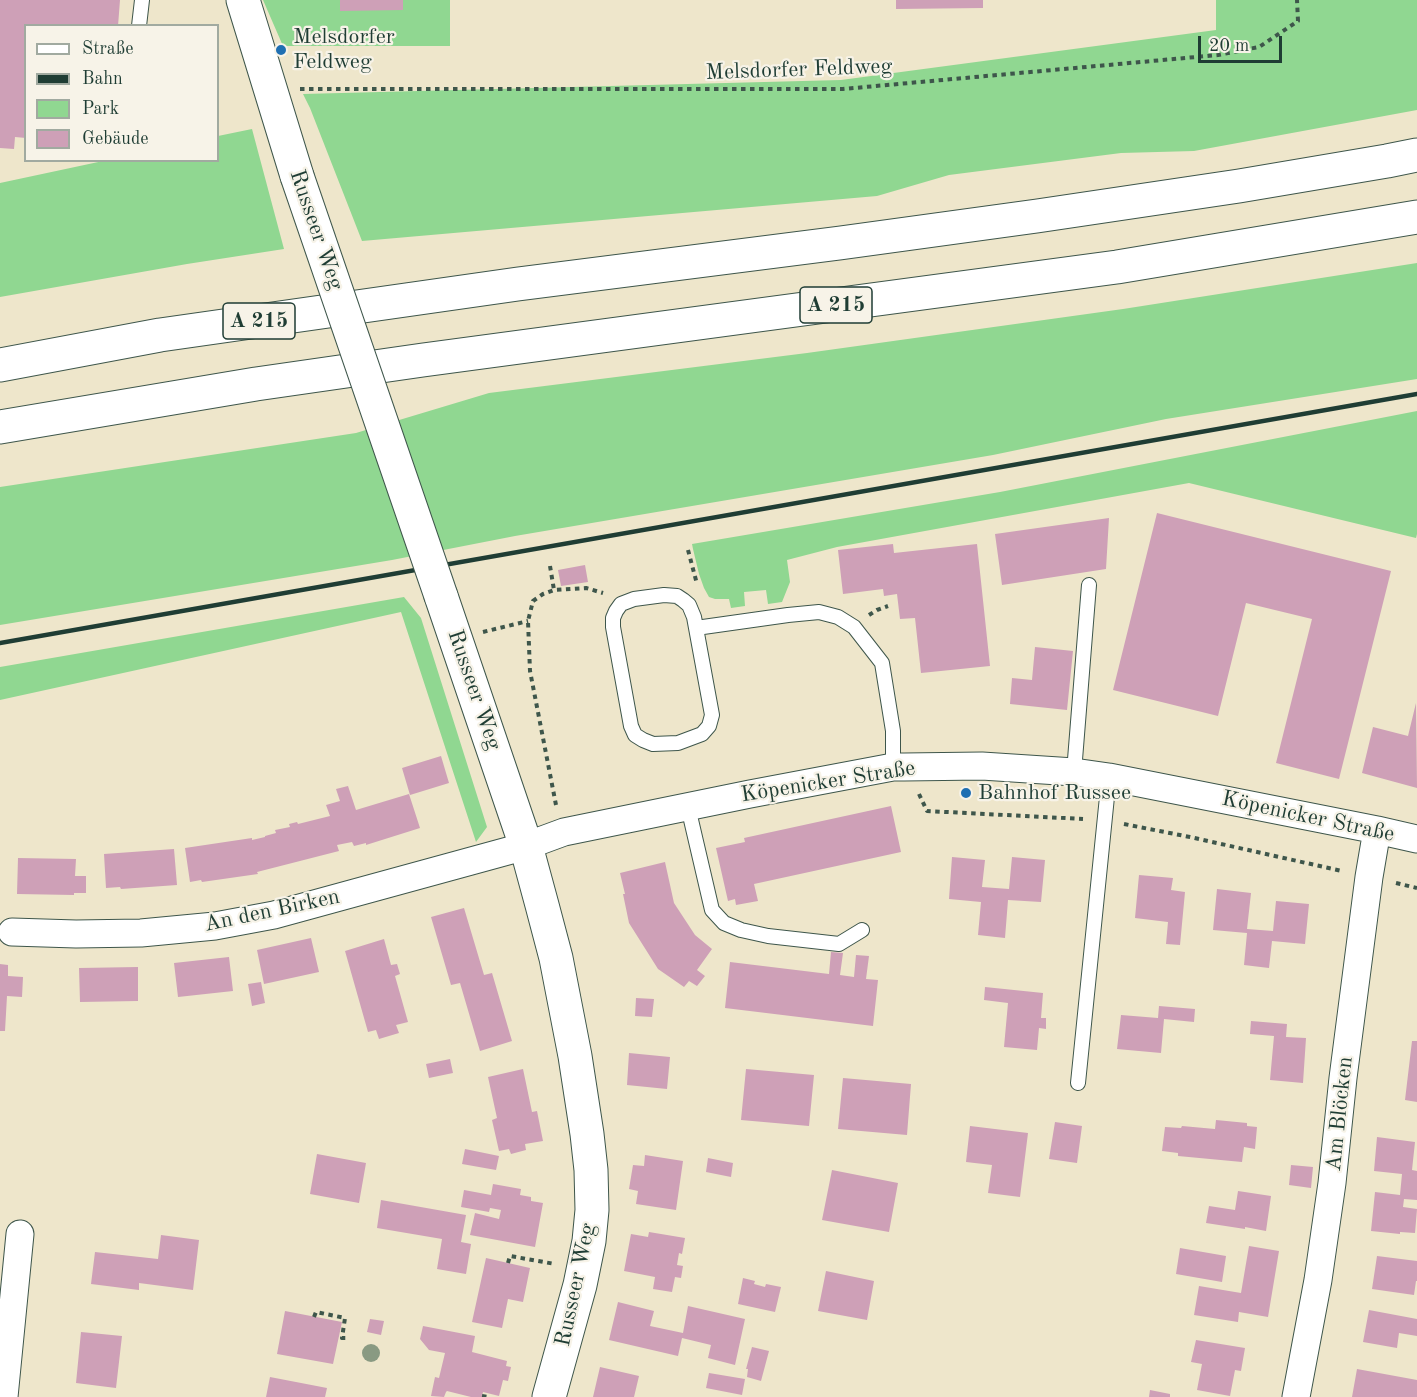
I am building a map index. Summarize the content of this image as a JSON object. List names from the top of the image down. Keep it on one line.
{"streets":{"main road":["Russeer Weg","A 215"],"street":["Köpenicker Straße","An den Birken","Am Blöcken"],"path":["Melsdorfer Feldweg"]},"crossings":[["Melsdorfer Feldweg","Russeer Weg"],["Russeer Weg","Köpenicker Straße"],["Russeer Weg","An den Birken"],["Köpenicker Straße","An den Birken"],["Köpenicker Straße","Am Blöcken"]],"places":["Melsdorfer Feldweg","Bahnhof Russee"],"legend":["Straße","Bahn","Park","Gebäude"],"scale_bar":"20 m"}
